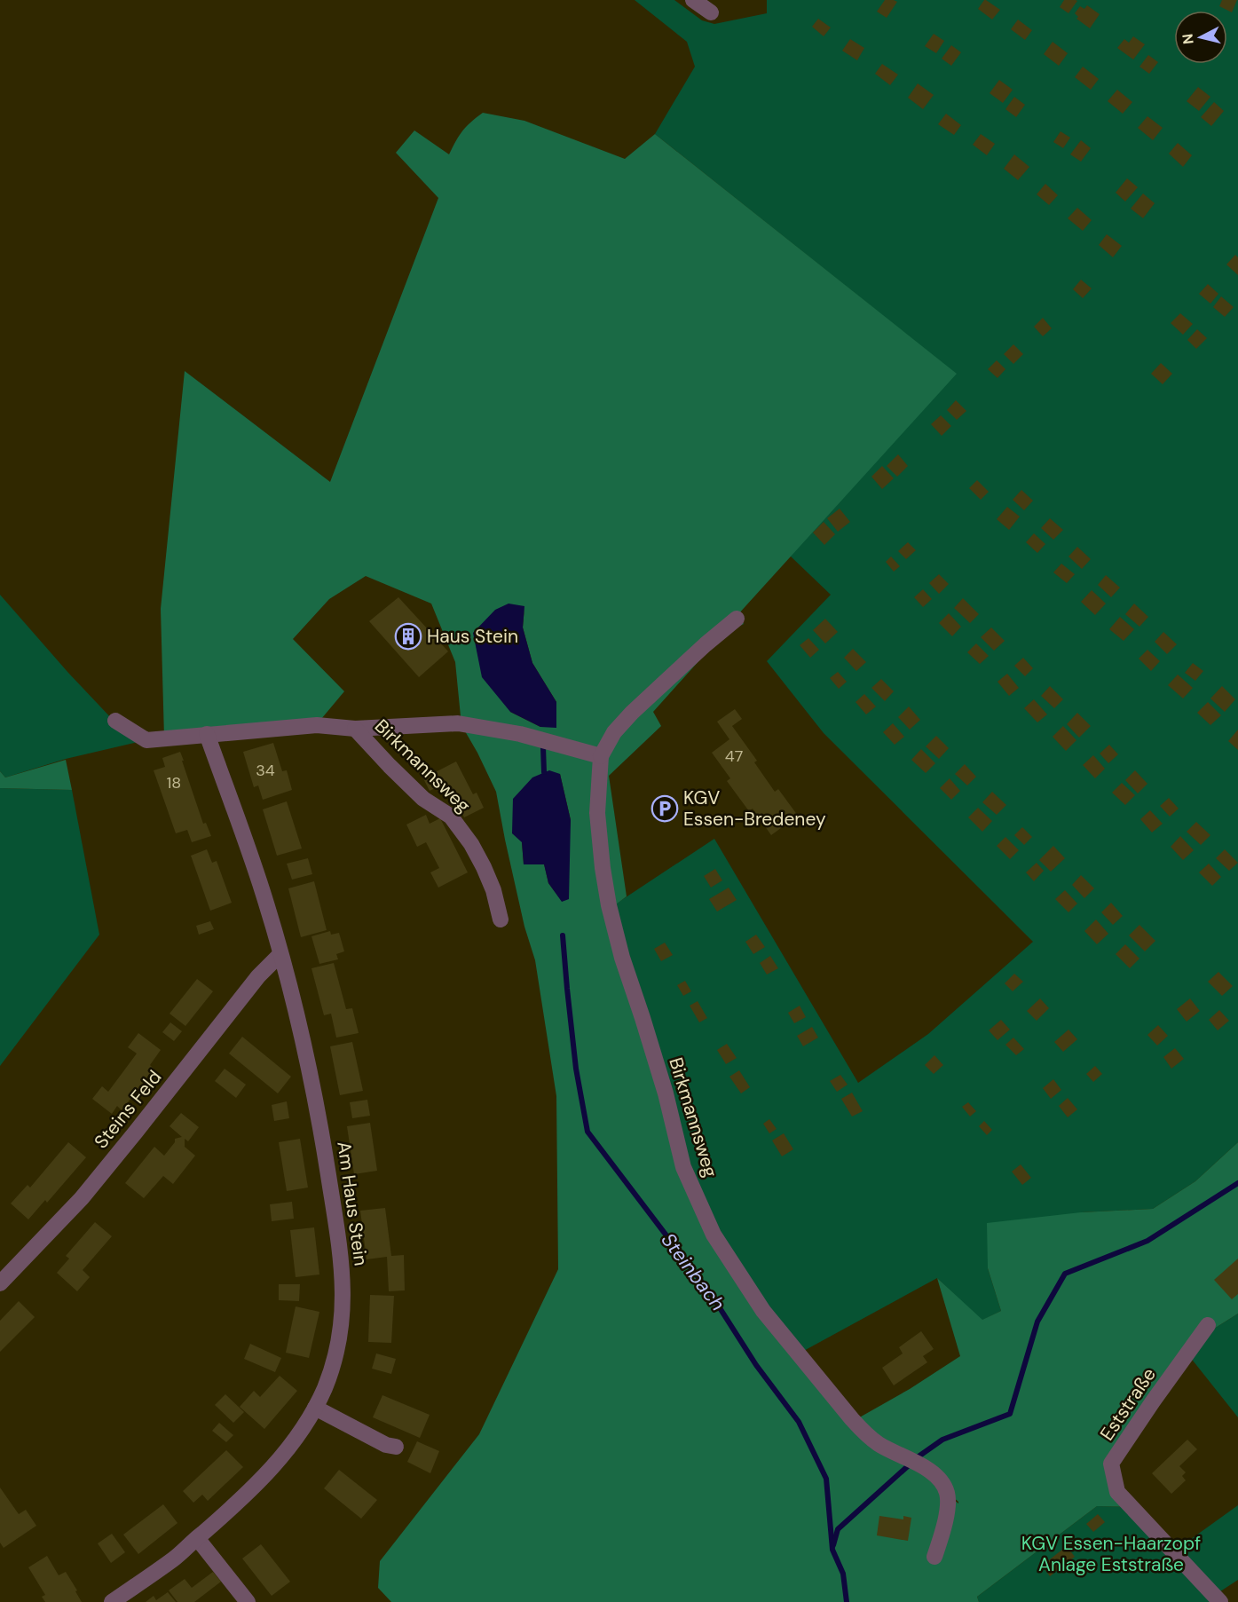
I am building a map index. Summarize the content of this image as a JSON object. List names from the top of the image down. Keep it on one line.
{"streets":{"street":["Birkmannsweg","Steins Feld","Am Haus Stein","Eststraße"]},"crossings":[["Birkmannsweg","Am Haus Stein"],["Steins Feld","Am Haus Stein"]],"water":["Steinbach"],"parks":["KGV Essen-Haarzopf Anlage Eststraße"],"places":{"building":["Haus Stein"],"parking":["KGV Essen-Bredeney"]},"house_numbers":["47","34","18"],"north":"left"}
